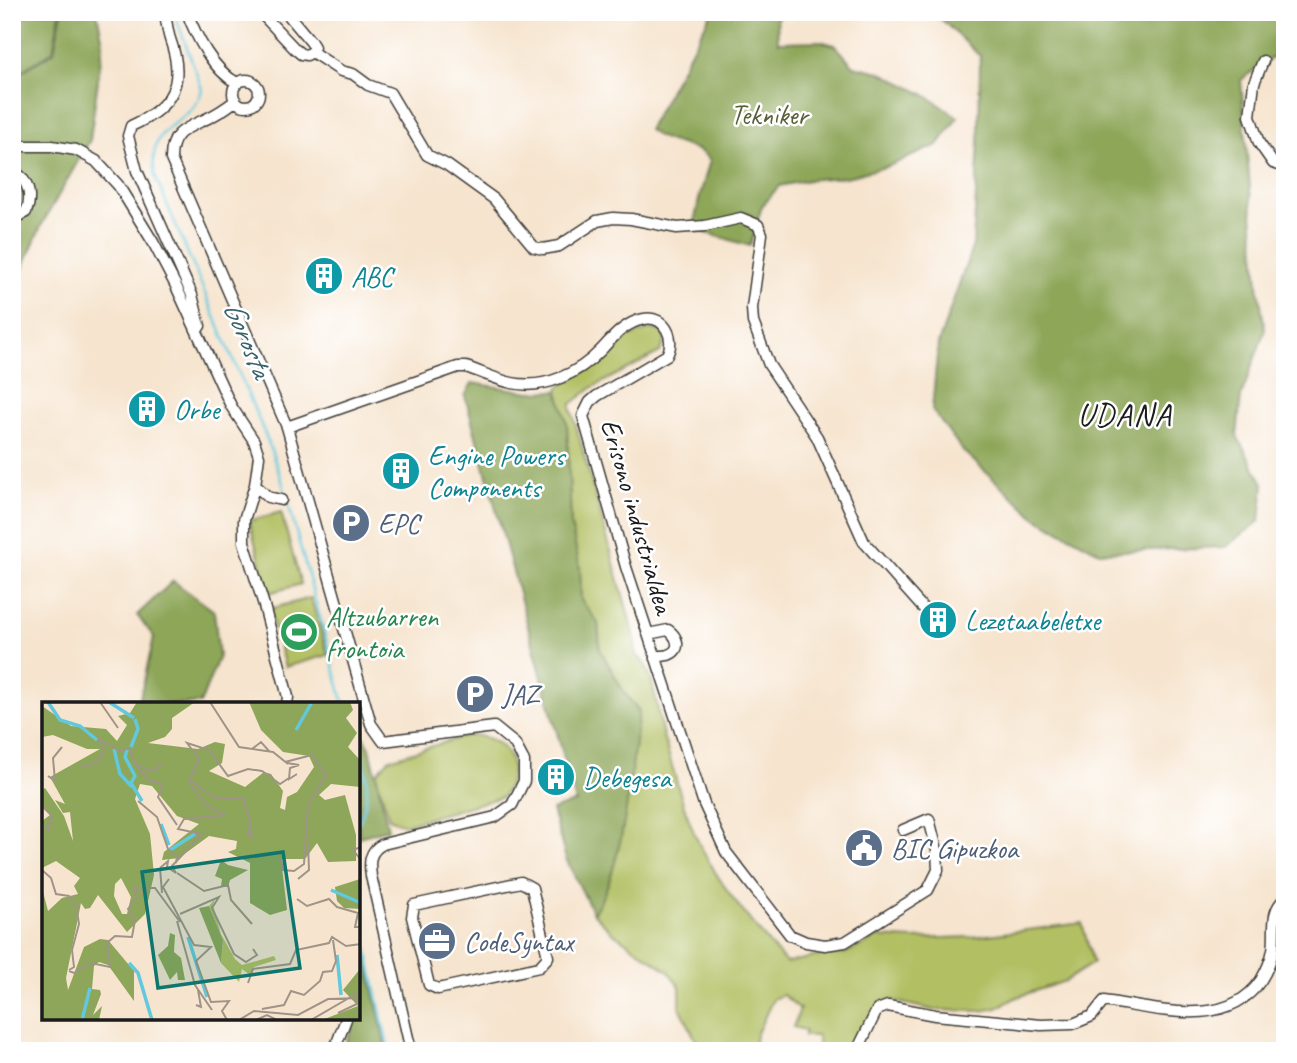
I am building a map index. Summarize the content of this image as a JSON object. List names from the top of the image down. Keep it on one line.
{"streets":{"street":["Erisono industrialdea"]},"districts":["UDANA"],"water":["Gorosta"],"parks":["Tekniker"],"places":{"building":["ABC","Orbe","Engine Powers Components","Lezetaabeletxe","Debegesa"],"parking":["EPC","JAZ"],"sports":["Altzubarren frontoia"],"public building":["BIC Gipuzkoa"],"office":["CodeSyntax"]}}
